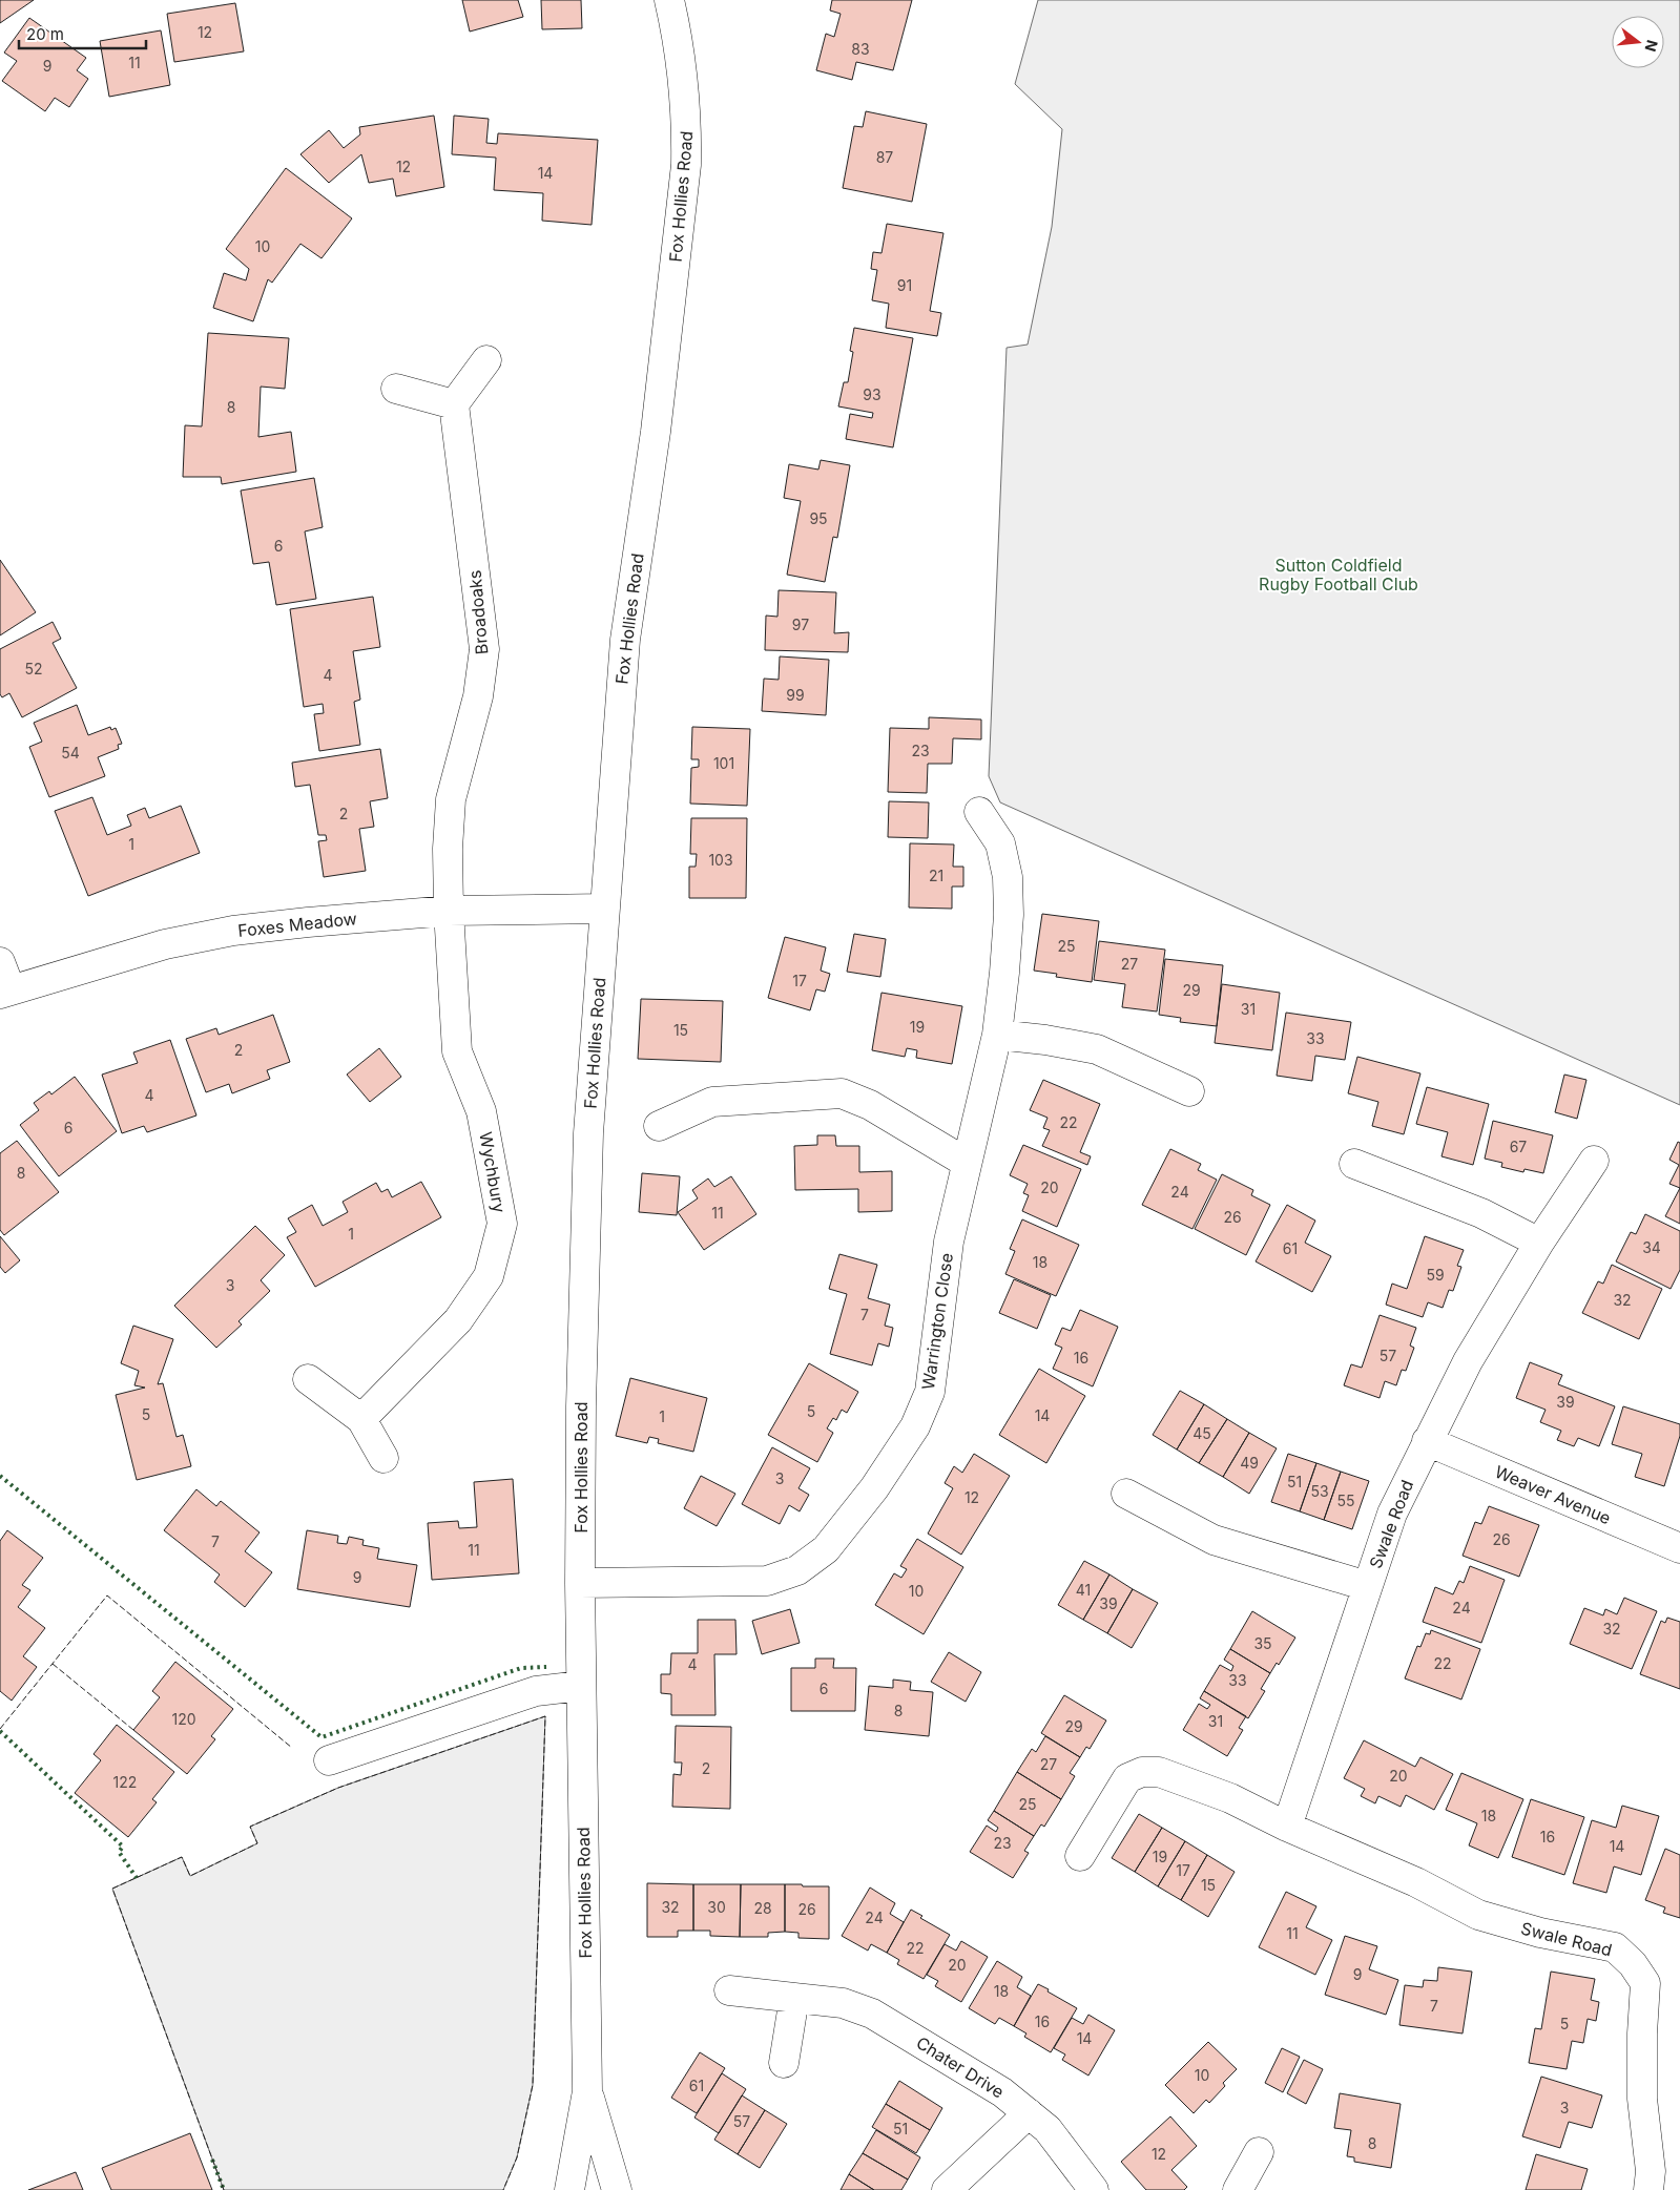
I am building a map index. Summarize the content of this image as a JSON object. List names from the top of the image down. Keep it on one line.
{"streets":{"street":["Fox Hollies Road","Broadoaks","Foxes Meadow","Wychbury","Warrington Close","Weaver Avenue","Swale Road","Chater Drive"]},"crossings":[["Fox Hollies Road","Foxes Meadow"],["Fox Hollies Road","Warrington Close"],["Broadoaks","Foxes Meadow"],["Broadoaks","Wychbury"],["Foxes Meadow","Wychbury"],["Weaver Avenue","Swale Road"]],"parks":["Sutton Coldfield Rugby Football Club"],"house_numbers":["12","83","11","9","87","12","14","10","91","93","8","95","6","97","52","4","99","23","54","101","2","1","103","21","25","27","17","29","31","19","15","33","2","4","22","6","67","8","20","24","11","26","1","34","61","18","59","3","32","7","57","16","39","5","5","14","1","45","49","3","51","53","12","55","26","7","11","9","41","10","39","24","32","35","22","4","33","6","8","120","31","29","27","2","20","122","25","18","16","23","14","19","17","15","32","30","28","26","24","11","22","20","9","18","7","16","5","14","10","61","3","57","51","8","12"],"scale_bar":"20 m","north":"right"}
